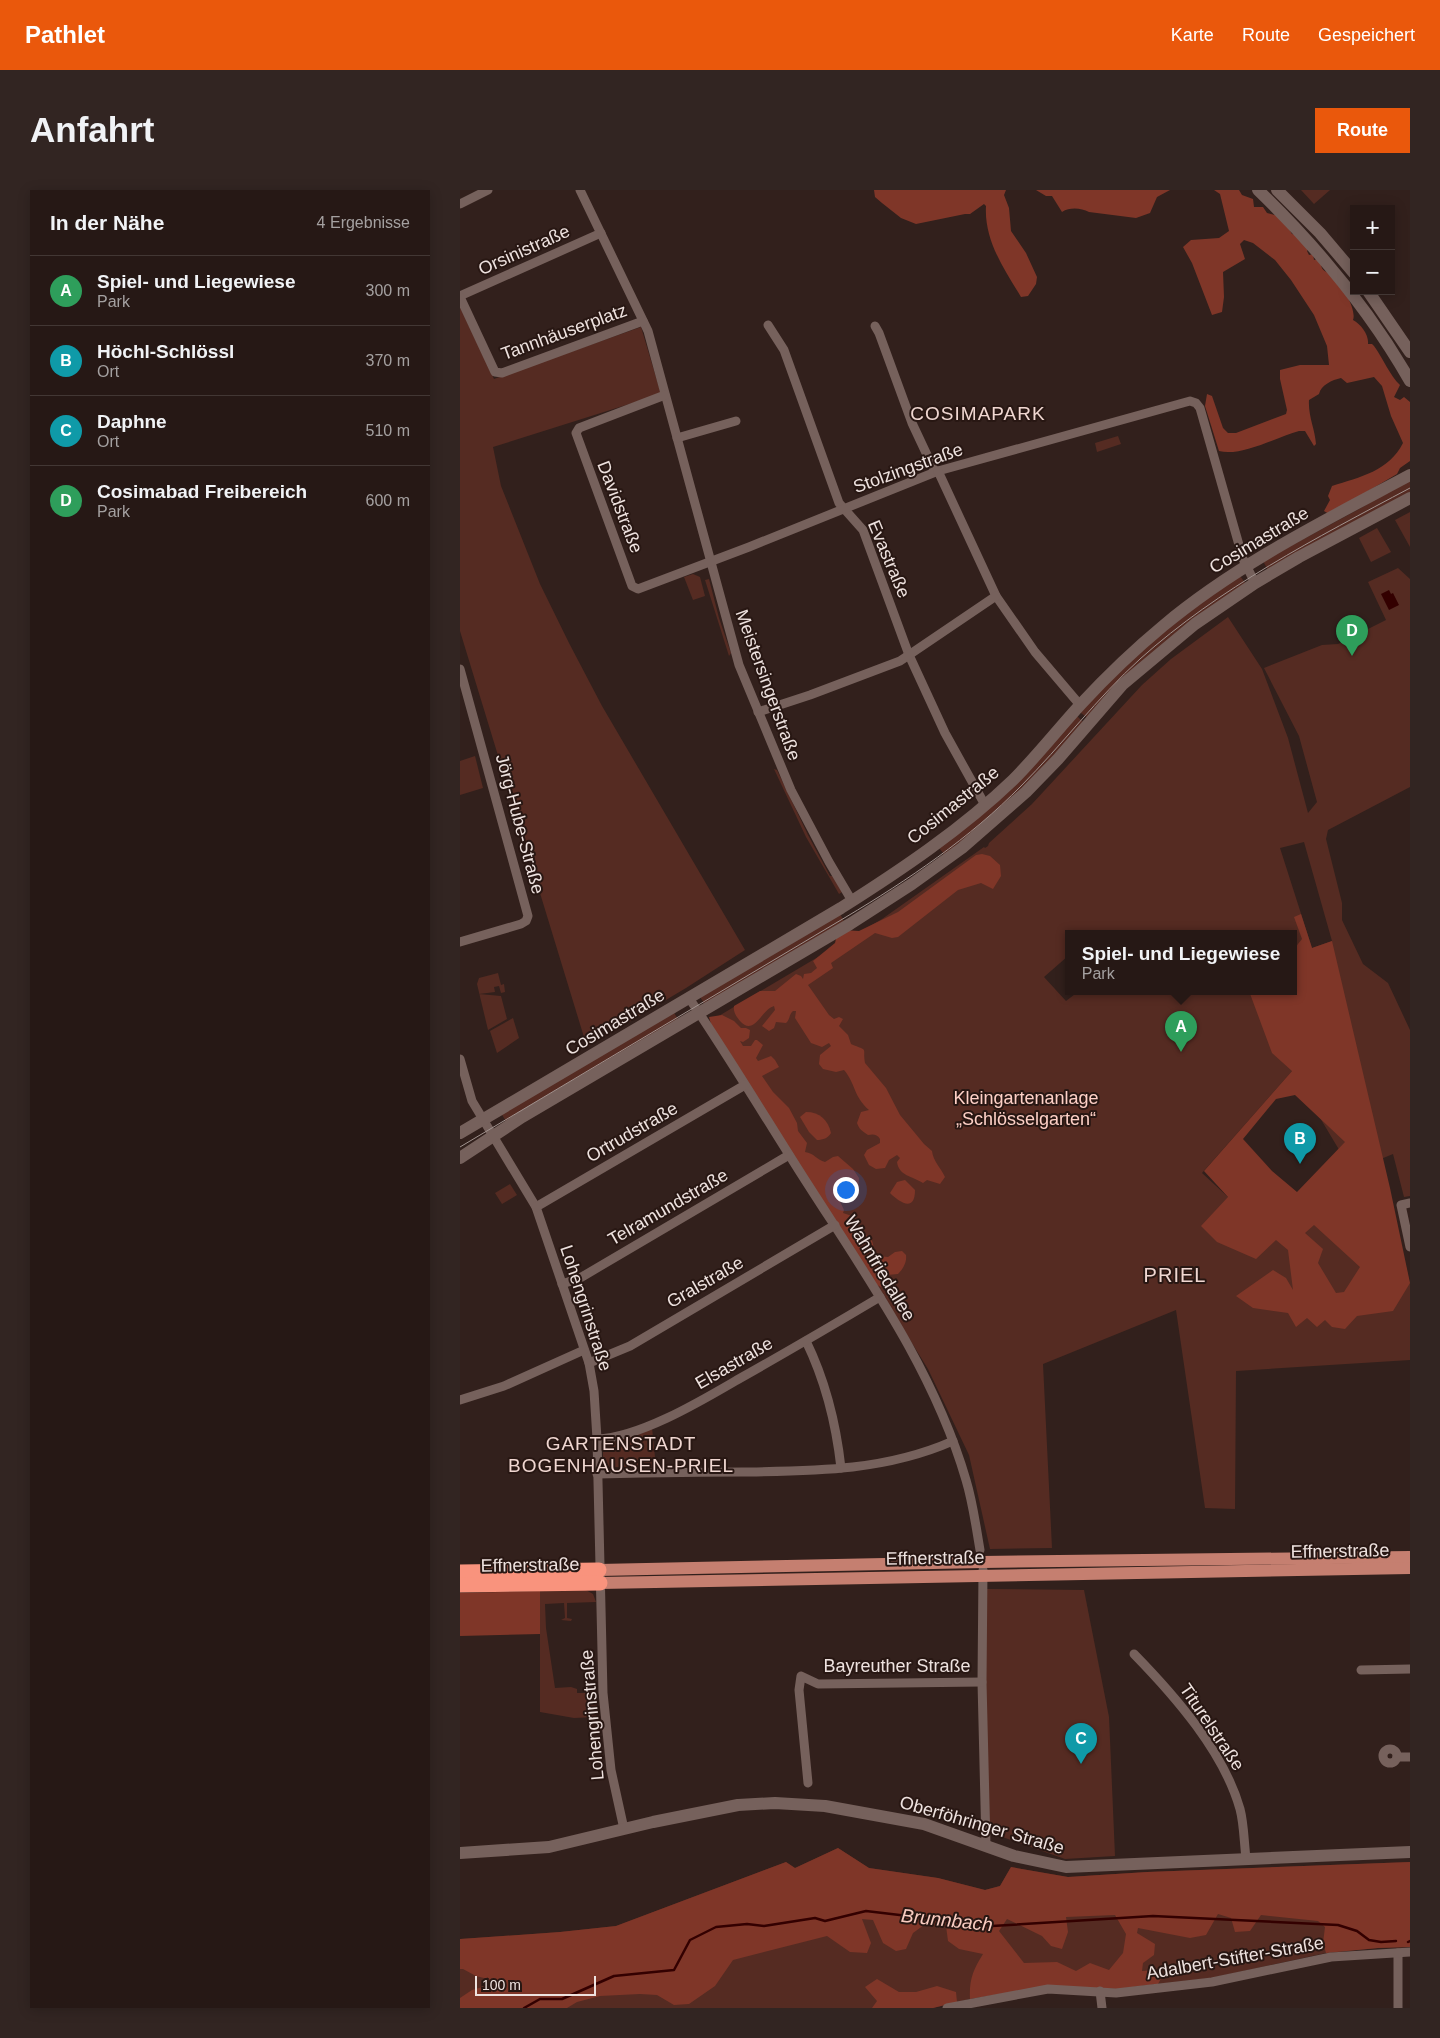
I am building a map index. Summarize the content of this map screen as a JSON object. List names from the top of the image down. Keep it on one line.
{"streets":{"highway":["Effnerstraße"],"main road":["Cosimastraße","Oberföhringer Straße"],"street":["Orsinistraße","Tannhäuserplatz","Stolzingstraße","Davidstraße","Evastraße","Meistersingerstraße","Jörg-Hube-Straße","Ortrudstraße","Telramundstraße","Wahnfriedallee","Gralstraße","Lohengrinstraße","Elsastraße","Bayreuther Straße","Titurelstraße","Adalbert-Stifter-Straße"]},"crossings":[["Orsinistraße","Tannhäuserplatz"],["Orsinistraße","Meistersingerstraße"],["Tannhäuserplatz","Meistersingerstraße"],["Stolzingstraße","Davidstraße"],["Stolzingstraße","Cosimastraße"],["Stolzingstraße","Evastraße"],["Stolzingstraße","Meistersingerstraße"],["Davidstraße","Meistersingerstraße"],["Cosimastraße","Evastraße"],["Cosimastraße","Meistersingerstraße"],["Cosimastraße","Wahnfriedallee"],["Cosimastraße","Lohengrinstraße"],["Ortrudstraße","Wahnfriedallee"],["Ortrudstraße","Lohengrinstraße"],["Telramundstraße","Wahnfriedallee"],["Telramundstraße","Lohengrinstraße"],["Wahnfriedallee","Gralstraße"],["Wahnfriedallee","Elsastraße"],["Wahnfriedallee","Effnerstraße"],["Wahnfriedallee","Bayreuther Straße"],["Wahnfriedallee","Oberföhringer Straße"],["Gralstraße","Lohengrinstraße"],["Lohengrinstraße","Elsastraße"],["Lohengrinstraße","Effnerstraße"],["Lohengrinstraße","Oberföhringer Straße"],["Titurelstraße","Oberföhringer Straße"]],"districts":["COSIMAPARK","PRIEL","GARTENSTADT BOGENHAUSEN-PRIEL"],"water":["Brunnbach"],"parks":["Kleingartenanlage „Schlösselgarten“"],"scale_bar":"100 m","page":{"header":"Pathlet","nav":["Karte","Route","Gespeichert"],"buttons":"Route","title":"Anfahrt","heading":["In der Nähe","4 Ergebnisse"],"map_buttons":["+","−"],"list":[{"mark":"A","name":"Spiel- und Liegewiese","note":"Park","value":"300 m"},{"mark":"B","name":"Höchl-Schlössl","note":"Ort","value":"370 m"},{"mark":"C","name":"Daphne","note":"Ort","value":"510 m"},{"mark":"D","name":"Cosimabad Freibereich","note":"Park","value":"600 m"}],"pins":["D","A","B","C"],"popup":["Spiel- und Liegewiese","Park"],"scale":"100 m"}}
